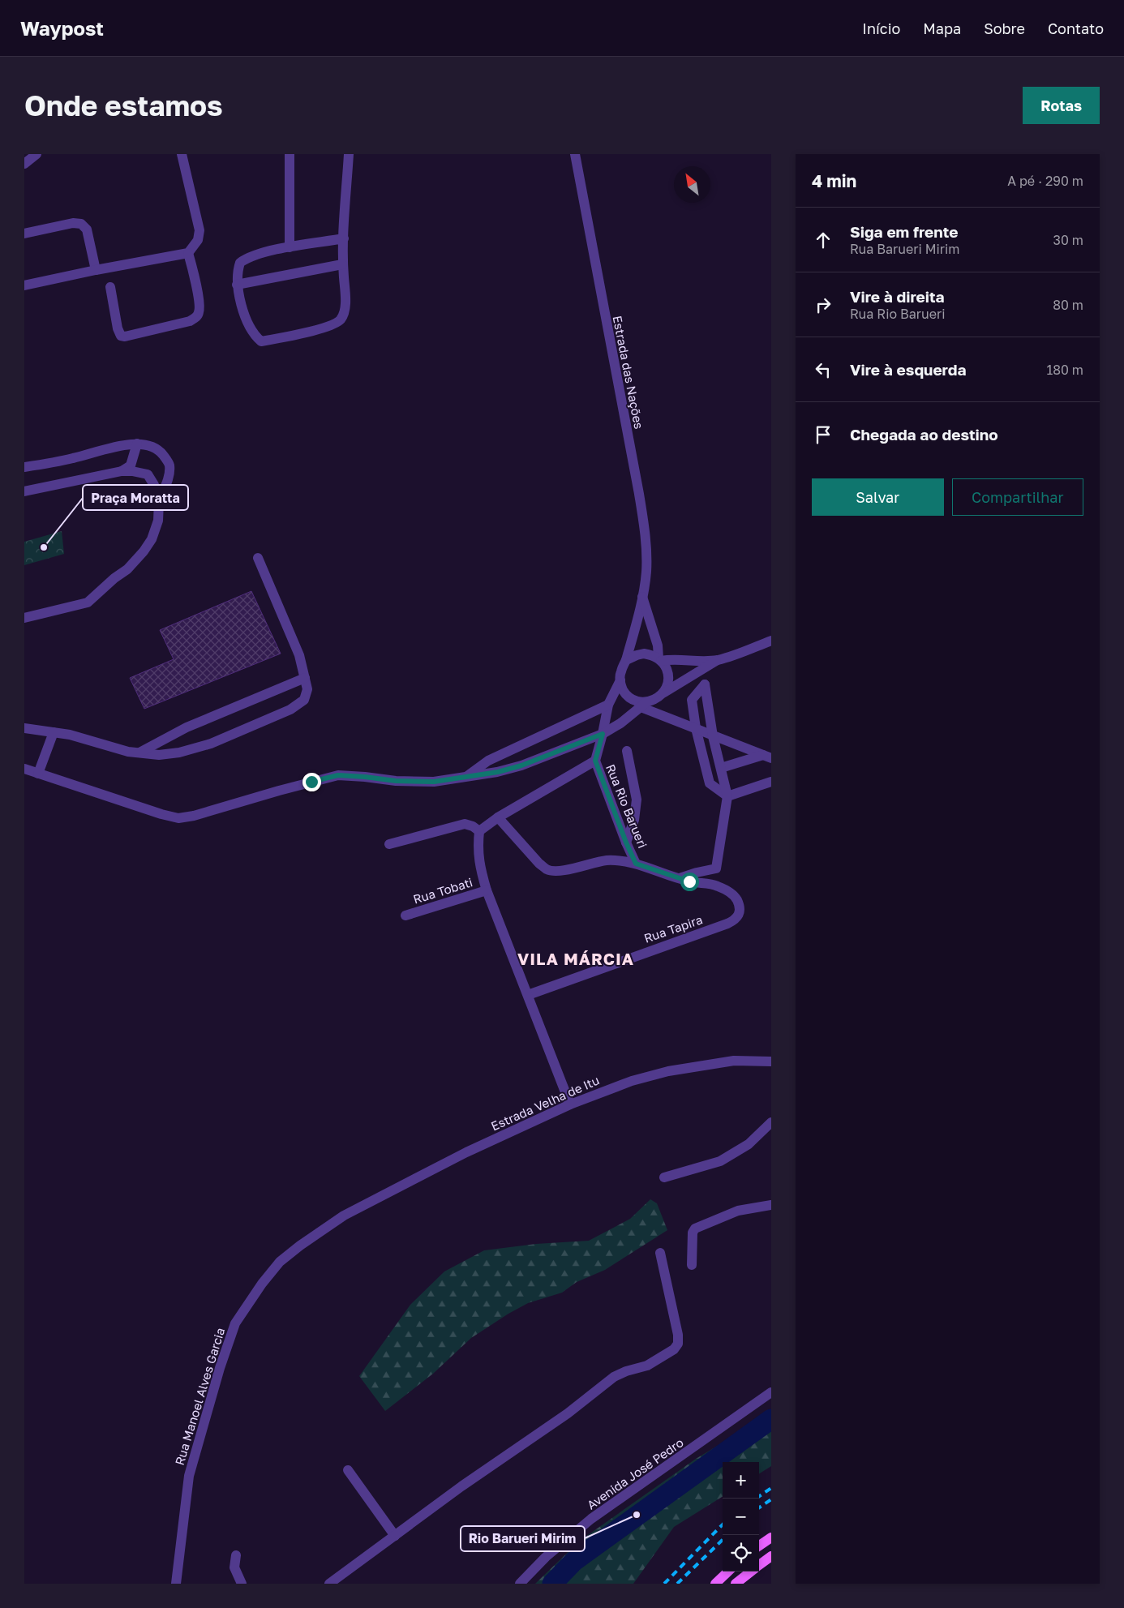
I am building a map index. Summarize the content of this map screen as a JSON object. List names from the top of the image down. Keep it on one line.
{"streets":{"street":["Estrada das Nações","Rua Rio Barueri","Rua Tobati","Rua Tapira","Estrada Velha de Itu","Rua Manoel Alves Garcia","Avenida José Pedro"]},"crossings":[["Estrada das Nações","Rua Rio Barueri"],["Estrada Velha de Itu","Rua Manoel Alves Garcia"]],"districts":["VILA MÁRCIA"],"places":["Praça Moratta","Rio Barueri Mirim"],"north":"top left","page":{"header":"Waypost","nav":["Início","Mapa","Sobre","Contato"],"buttons":["Rotas",["Salvar","Compartilhar"]],"title":"Onde estamos","heading":["4 min","A pé · 290 m"],"list":[["Siga em frente","Rua Barueri Mirim","30 m"],["Vire à direita","Rua Rio Barueri","80 m"],["Vire à esquerda","180 m"],"Chegada ao destino"],"map_buttons":["+","−"]}}
